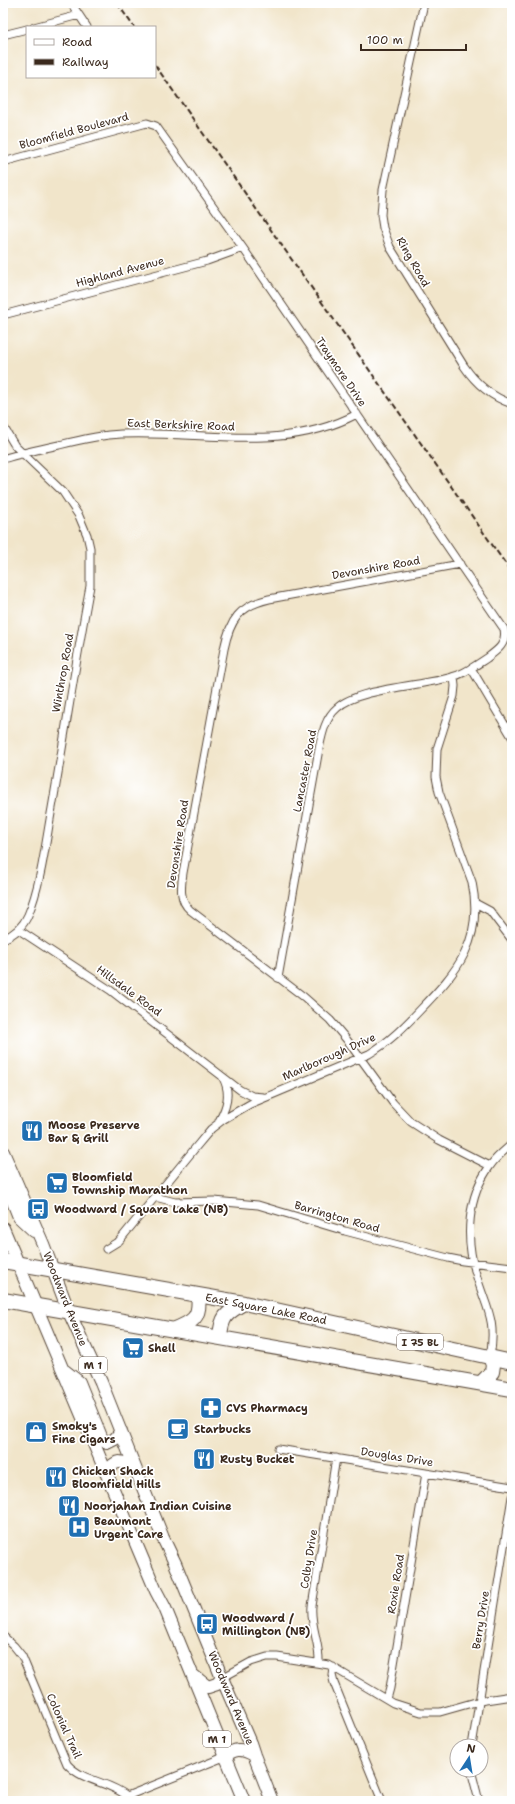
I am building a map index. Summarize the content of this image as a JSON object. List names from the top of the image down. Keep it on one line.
{"streets":{"highway":["East Square Lake Road","I 75 BL"],"main road":["Woodward Avenue","M 1"],"street":["Bloomfield Boulevard","Ring Road","Highland Avenue","Traymore Drive","East Berkshire Road","Devonshire Road","Winthrop Road","Lancaster Road","Hillsdale Road","Marlborough Drive","Barrington Road","Douglas Drive","Colby Drive","Roxie Road","Berry Drive","Colonial Trail"]},"crossings":[["Bloomfield Boulevard","Traymore Drive"],["Highland Avenue","Traymore Drive"],["Traymore Drive","East Berkshire Road"],["Traymore Drive","Devonshire Road"],["Traymore Drive","Lancaster Road"],["East Berkshire Road","Winthrop Road"],["Devonshire Road","Lancaster Road"],["Devonshire Road","Marlborough Drive"],["Winthrop Road","Hillsdale Road"],["Lancaster Road","Marlborough Drive"],["Hillsdale Road","Marlborough Drive"],["Marlborough Drive","Barrington Road"],["Woodward Avenue","East Square Lake Road"],["Douglas Drive","Colby Drive"],["Douglas Drive","Roxie Road"]],"places":{"restaurant":["Moose Preserve Bar & Grill","Rusty Bucket","Chicken Shack Bloomfield Hills","Noorjahan Indian Cuisine"],"supermarket":["Bloomfield Township Marathon","Shell"],"bus stop":["Woodward / Square Lake (NB)","Woodward / Millington (NB)"],"pharmacy":["CVS Pharmacy"],"cafe":["Starbucks"],"shop":["Smoky's Fine Cigars"],"hospital":["Beaumont Urgent Care"]},"legend":["Road","Railway"],"scale_bar":"100 m","north":"top"}
